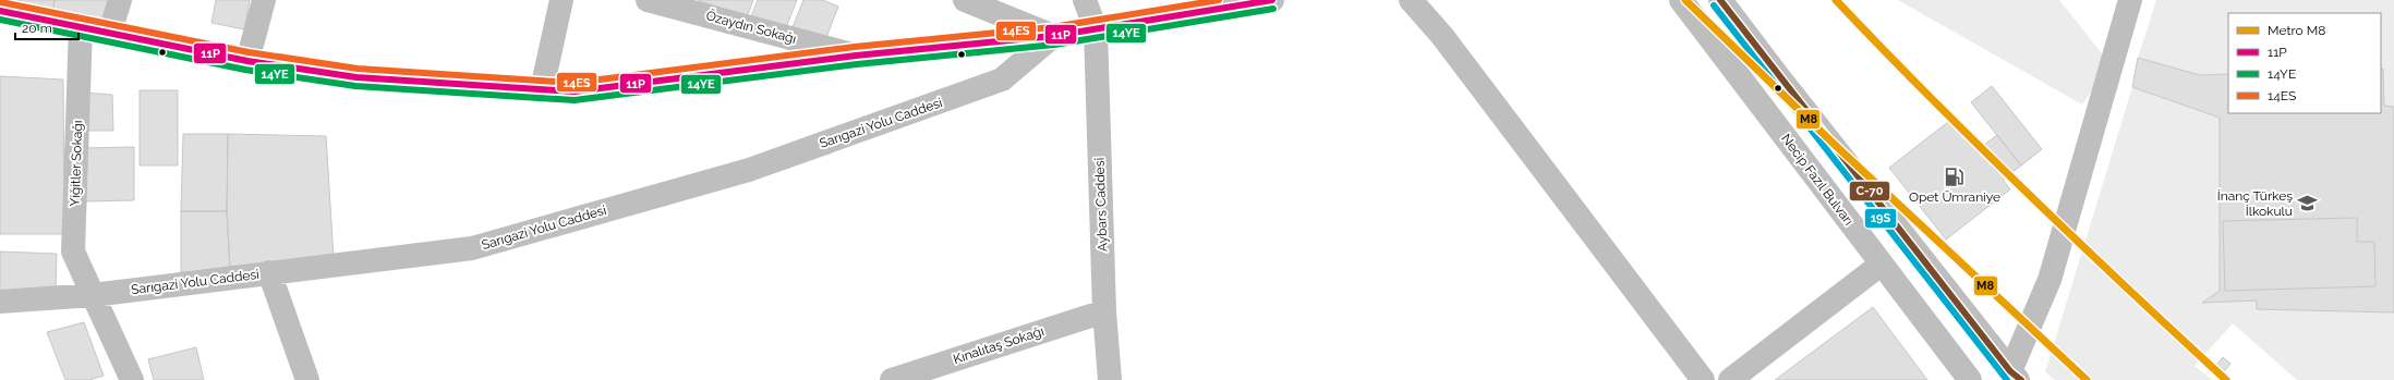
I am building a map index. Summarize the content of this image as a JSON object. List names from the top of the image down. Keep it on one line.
{"streets":{"street":["Özaydın Sokağı","Sarıgazi Yolu Caddesi","Yiğitler Sokağı","Necip Fazıl Bulvarı","Aybars Caddesi","Kınalıtaş Sokağı"]},"crossings":[["Sarıgazi Yolu Caddesi","Yiğitler Sokağı"],["Aybars Caddesi","Kınalıtaş Sokağı"]],"places":{"fuel station":["Opet Ümraniye"],"school or university":["İnanç Türkeş İlkokulu"]},"lines":["metro line M8","transit line 11P","transit line 14ES","transit line C-70","transit line 19S","transit line 14YE"],"legend":["Metro M8","11P","14YE","14ES"],"scale_bar":"20 m"}
